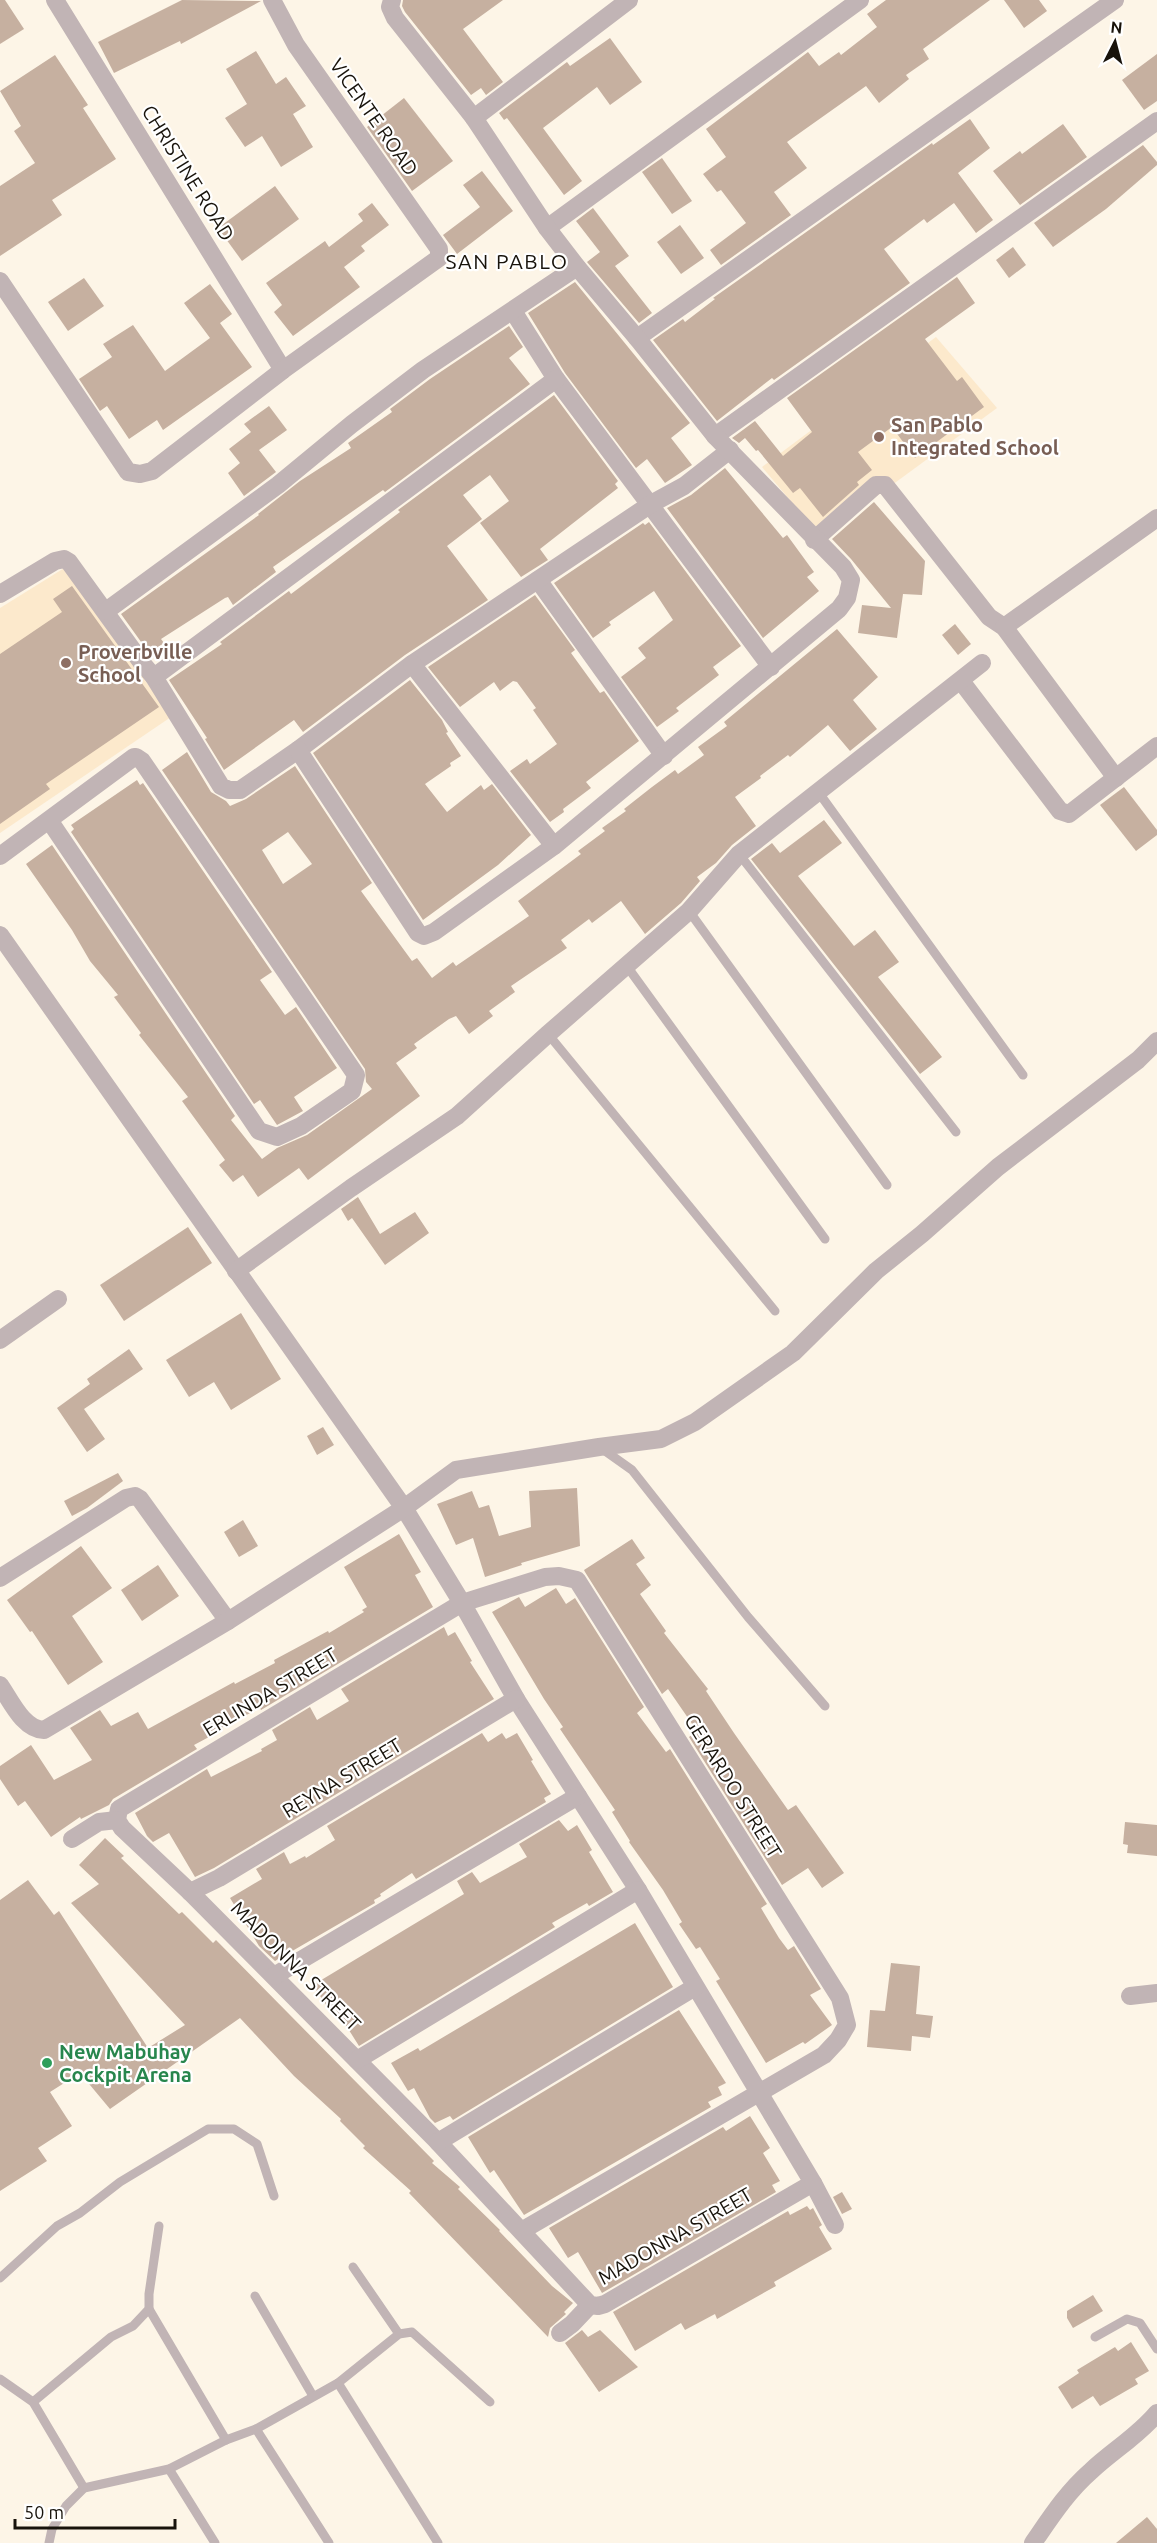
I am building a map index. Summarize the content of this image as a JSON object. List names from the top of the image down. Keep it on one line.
{"streets":{"street":["VICENTE ROAD","CHRISTINE ROAD","ERLINDA STREET","REYNA STREET","GERARDO STREET","MADONNA STREET"]},"crossings":[["VICENTE ROAD","CHRISTINE ROAD"],["ERLINDA STREET","GERARDO STREET"],["ERLINDA STREET","MADONNA STREET"],["REYNA STREET","MADONNA STREET"]],"districts":["SAN PABLO"],"places":["San Pablo Integrated School","Proverbville School","New Mabuhay Cockpit Arena"],"scale_bar":"50 m","north":"top"}
